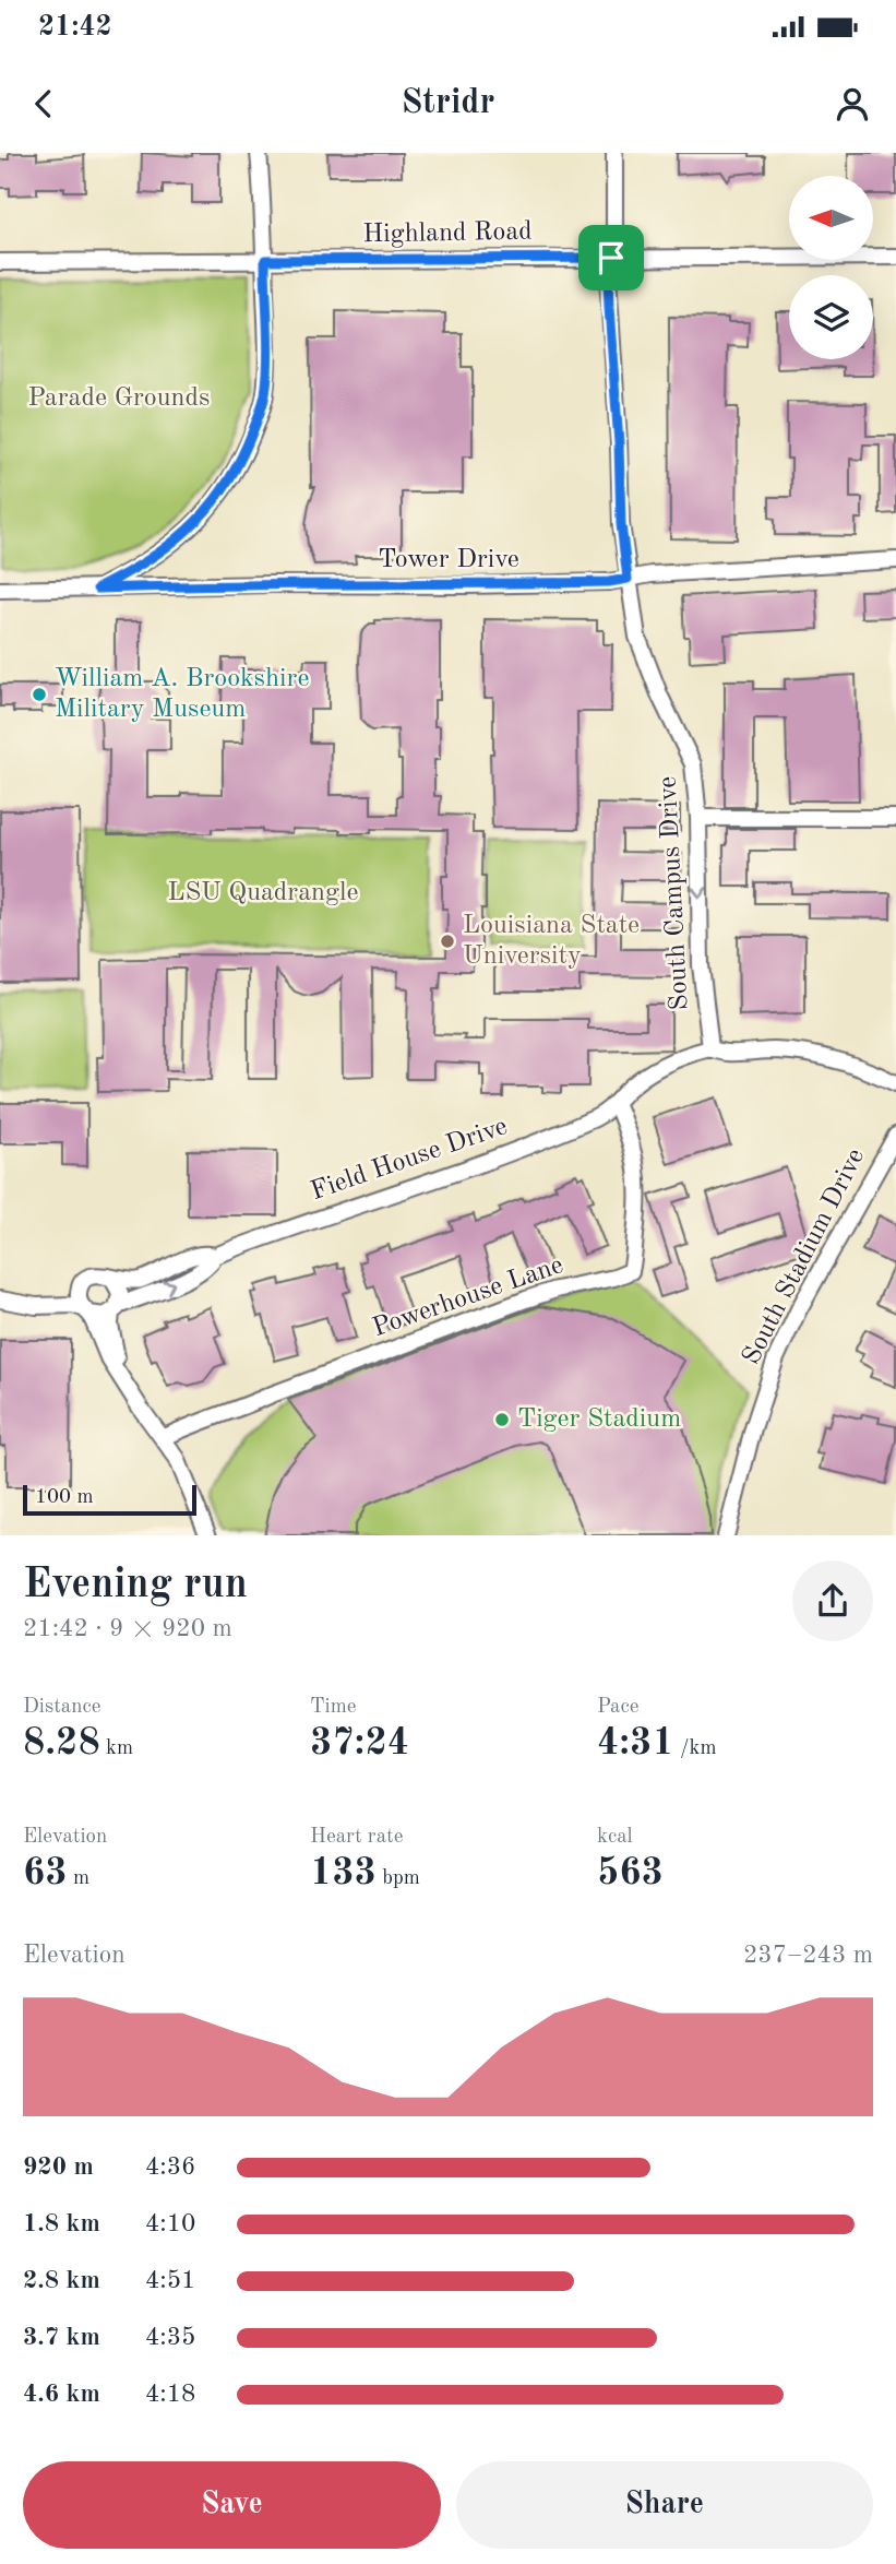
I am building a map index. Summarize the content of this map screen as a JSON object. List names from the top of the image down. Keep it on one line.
{"streets":{"street":["Highland Road","Tower Drive","South Campus Drive","Field House Drive","South Stadium Drive","Powerhouse Lane"]},"crossings":[["Highland Road","South Campus Drive"],["Tower Drive","South Campus Drive"],["South Campus Drive","Field House Drive"],["Field House Drive","Powerhouse Lane"]],"parks":["Parade Grounds","LSU Quadrangle"],"places":["William A. Brookshire Military Museum","Louisiana State University","Tiger Stadium"],"scale_bar":"100 m","north":"left","page":{"status":"21:42","header":"Stridr","scale":"100 m","heading":["Evening run","21:42 · 9 × 920 m"],"stats":[["Distance","8.28 km"],["Time","37:24"],["Pace","4:31 /km"],["Elevation","63 m"],["Heart rate","133 bpm"],["kcal","563"]],"chart":["Elevation","237–243 m"],"list":[{"name":"920 m","note":"4:36"},{"name":"1.8 km","note":"4:10"},{"name":"2.8 km","note":"4:51"},{"name":"3.7 km","note":"4:35"},{"name":"4.6 km","note":"4:18"}],"buttons":["Save","Share"]}}
